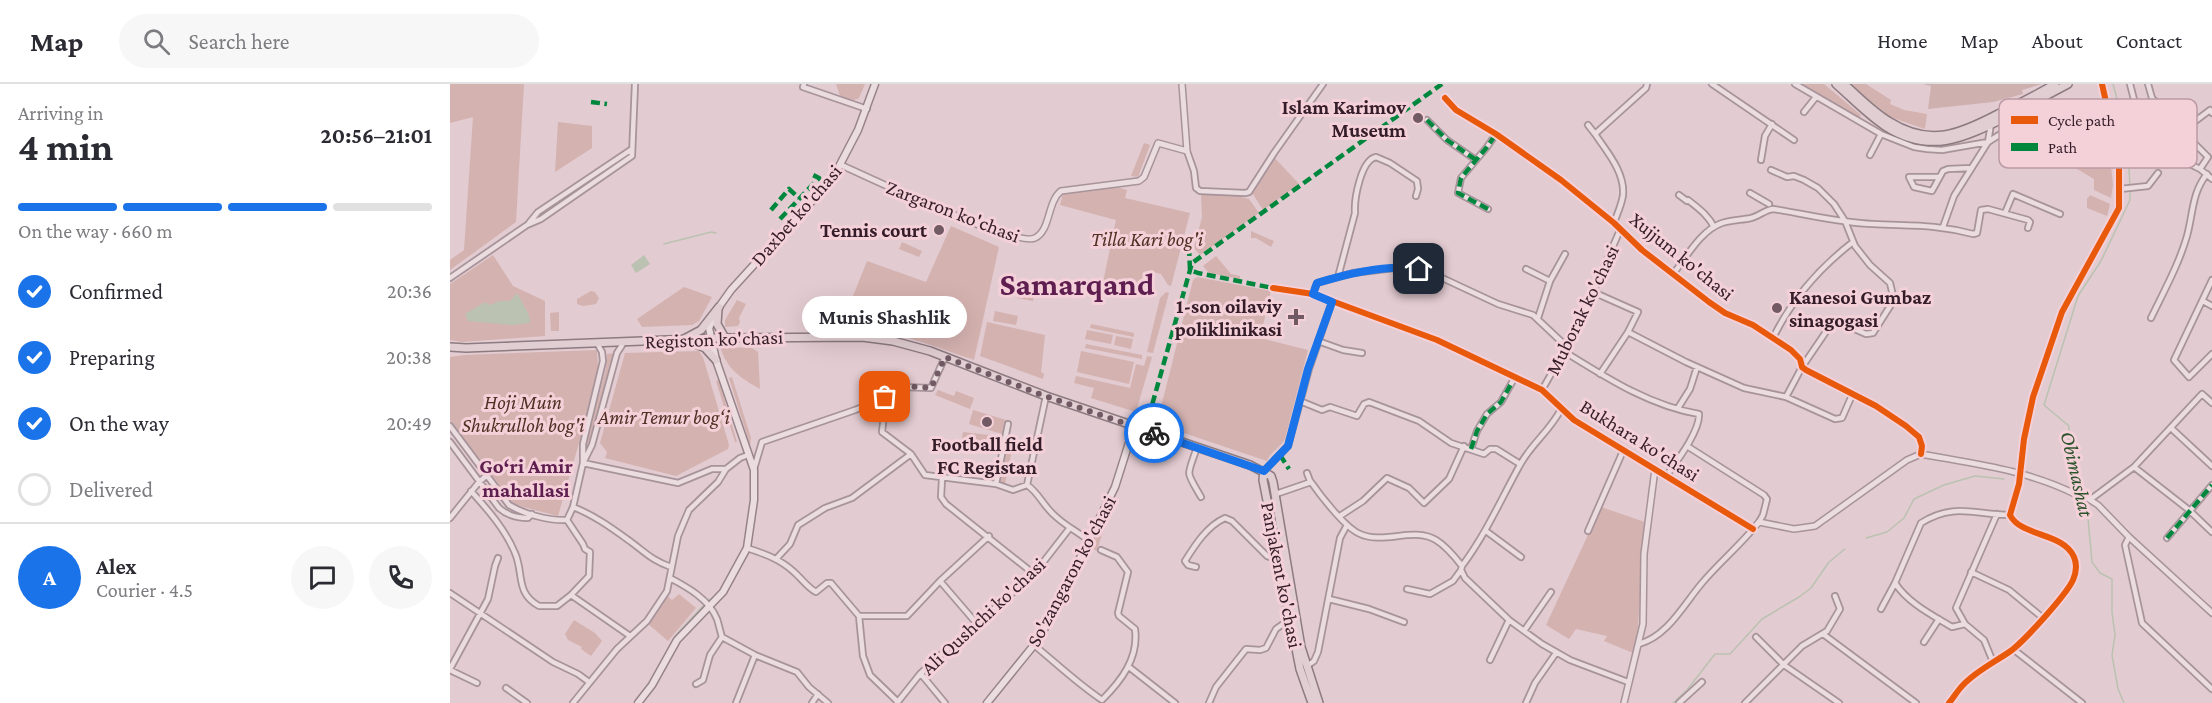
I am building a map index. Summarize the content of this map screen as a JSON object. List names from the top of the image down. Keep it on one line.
{"streets":{"main road":["Daxbet ko'chasi","Registon ko'chasi","So'zangaron ko'chasi","Panjakent ko'chasi"],"street":["Zargaron ko'chasi","Xujjum ko'chasi","Muborak ko'chasi","Bukhara ko'chasi","Ali Qushchi ko'chasi"]},"crossings":[["Zargaron ko'chasi","Daxbet ko'chasi"],["Daxbet ko'chasi","Registon ko'chasi"],["Xujjum ko'chasi","Muborak ko'chasi"],["Muborak ko'chasi","Bukhara ko'chasi"],["Registon ko'chasi","So'zangaron ko'chasi"],["Registon ko'chasi","Panjakent ko'chasi"]],"districts":["Samarqand","Go‘ri Amir mahallasi"],"water":["Obimashat"],"parks":["Tilla Kari bog'i","Hoji Muin Shukrulloh bog'i","Amir Temur bog‘i"],"places":{"other":["Islam Karimov Museum","Tennis court","Kanesoi Gumbaz sinagogasi","Munis Shashlik","Football field FC Registan"],"health":["1-son oilaviy poliklinikasi"]},"legend":["Cycle path","Path"],"page":{"header":"Map","search":"Search here","nav":["Home","Map","About","Contact"],"heading":["4 min","Arriving in","20:56–21:01"],"panel":["Alex","Courier · 4.5"],"bar":"On the way · 660 m","list":[["Confirmed","20:36"],["Preparing","20:38"],["On the way","20:49"],"Delivered"],"bubble":"Munis Shashlik","round":"A"}}
